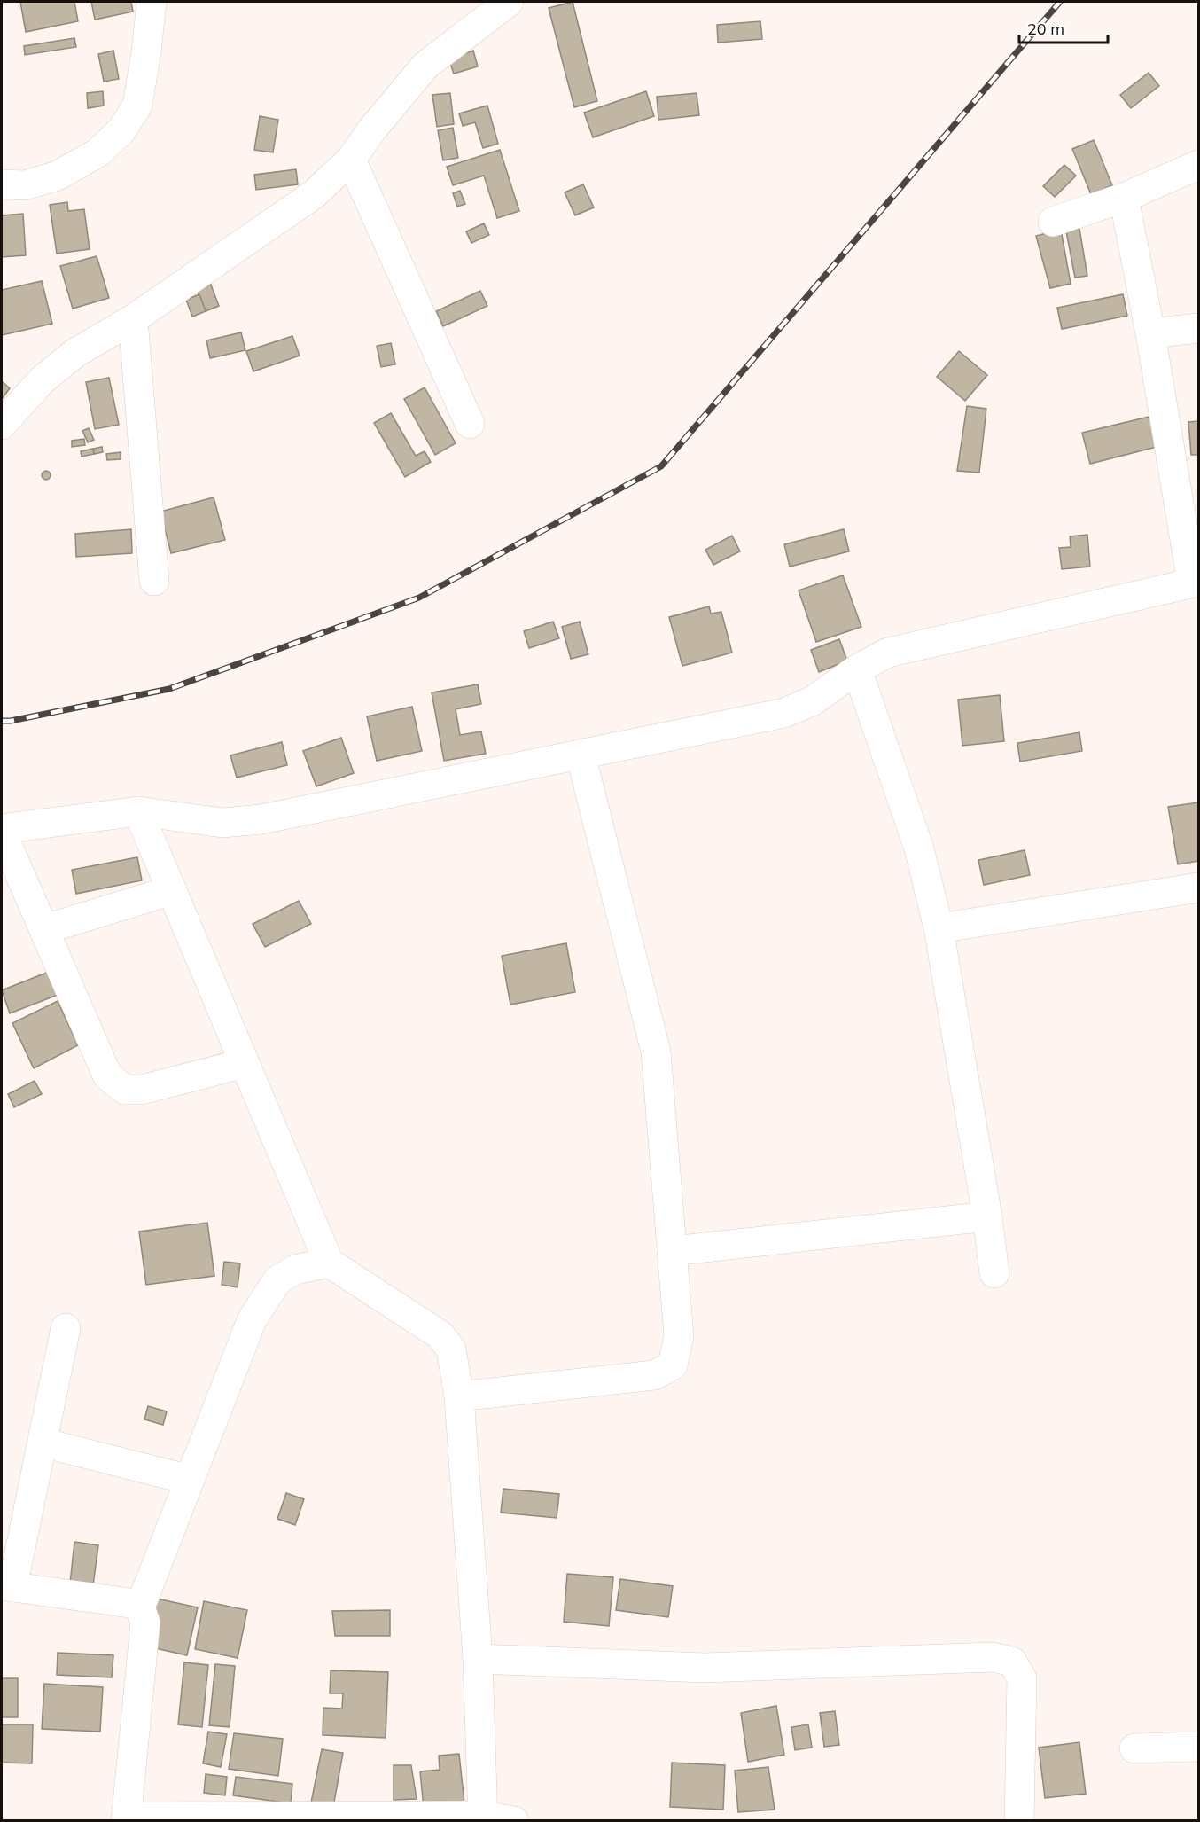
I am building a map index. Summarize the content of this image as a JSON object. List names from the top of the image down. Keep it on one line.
{"scale_bar":"20 m"}
